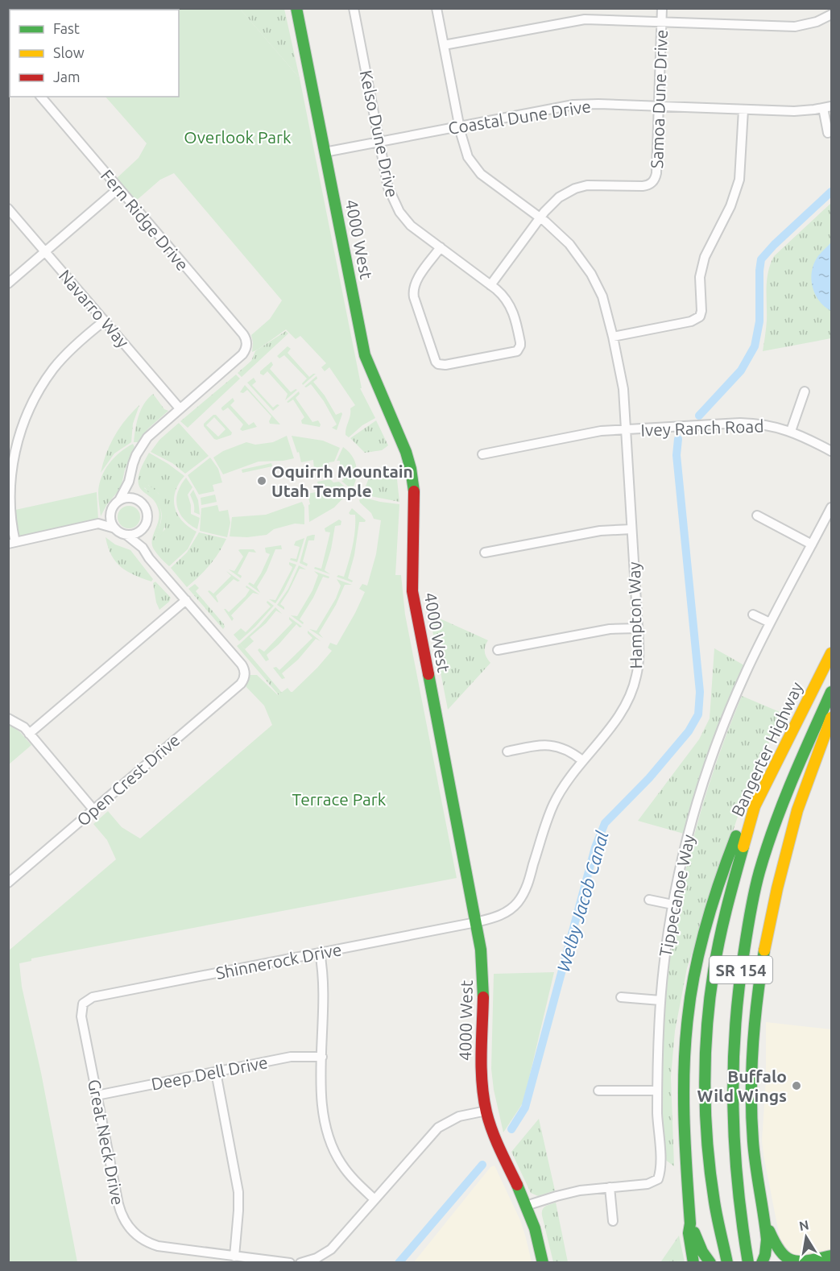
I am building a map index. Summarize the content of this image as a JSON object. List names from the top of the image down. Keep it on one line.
{"streets":{"main road":["4000 West","Bangerter Highway","SR 154"],"street":["Samoa Dune Drive","Coastal Dune Drive","Kelso Dune Drive","Fern Ridge Drive","Navarro Way","Ivey Ranch Road","Hampton Way","Open Crest Drive","Tippecanoe Way","Shinnerock Drive","Deep Dell Drive","Great Neck Drive"]},"crossings":[["Samoa Dune Drive","Coastal Dune Drive"],["Samoa Dune Drive","Kelso Dune Drive"],["Samoa Dune Drive","Hampton Way"],["Coastal Dune Drive","Kelso Dune Drive"],["Coastal Dune Drive","4000 West"],["Coastal Dune Drive","Hampton Way"],["Fern Ridge Drive","Navarro Way"],["4000 West","Hampton Way"],["4000 West","Tippecanoe Way"],["4000 West","Shinnerock Drive"],["Ivey Ranch Road","Hampton Way"],["Hampton Way","Shinnerock Drive"],["Shinnerock Drive","Great Neck Drive"],["Deep Dell Drive","Great Neck Drive"]],"water":["Welby Jacob Canal"],"parks":["Overlook Park","Terrace Park"],"places":["Oquirrh Mountain Utah Temple","Buffalo Wild Wings"],"legend":["Fast","Slow","Jam"],"north":"top"}
